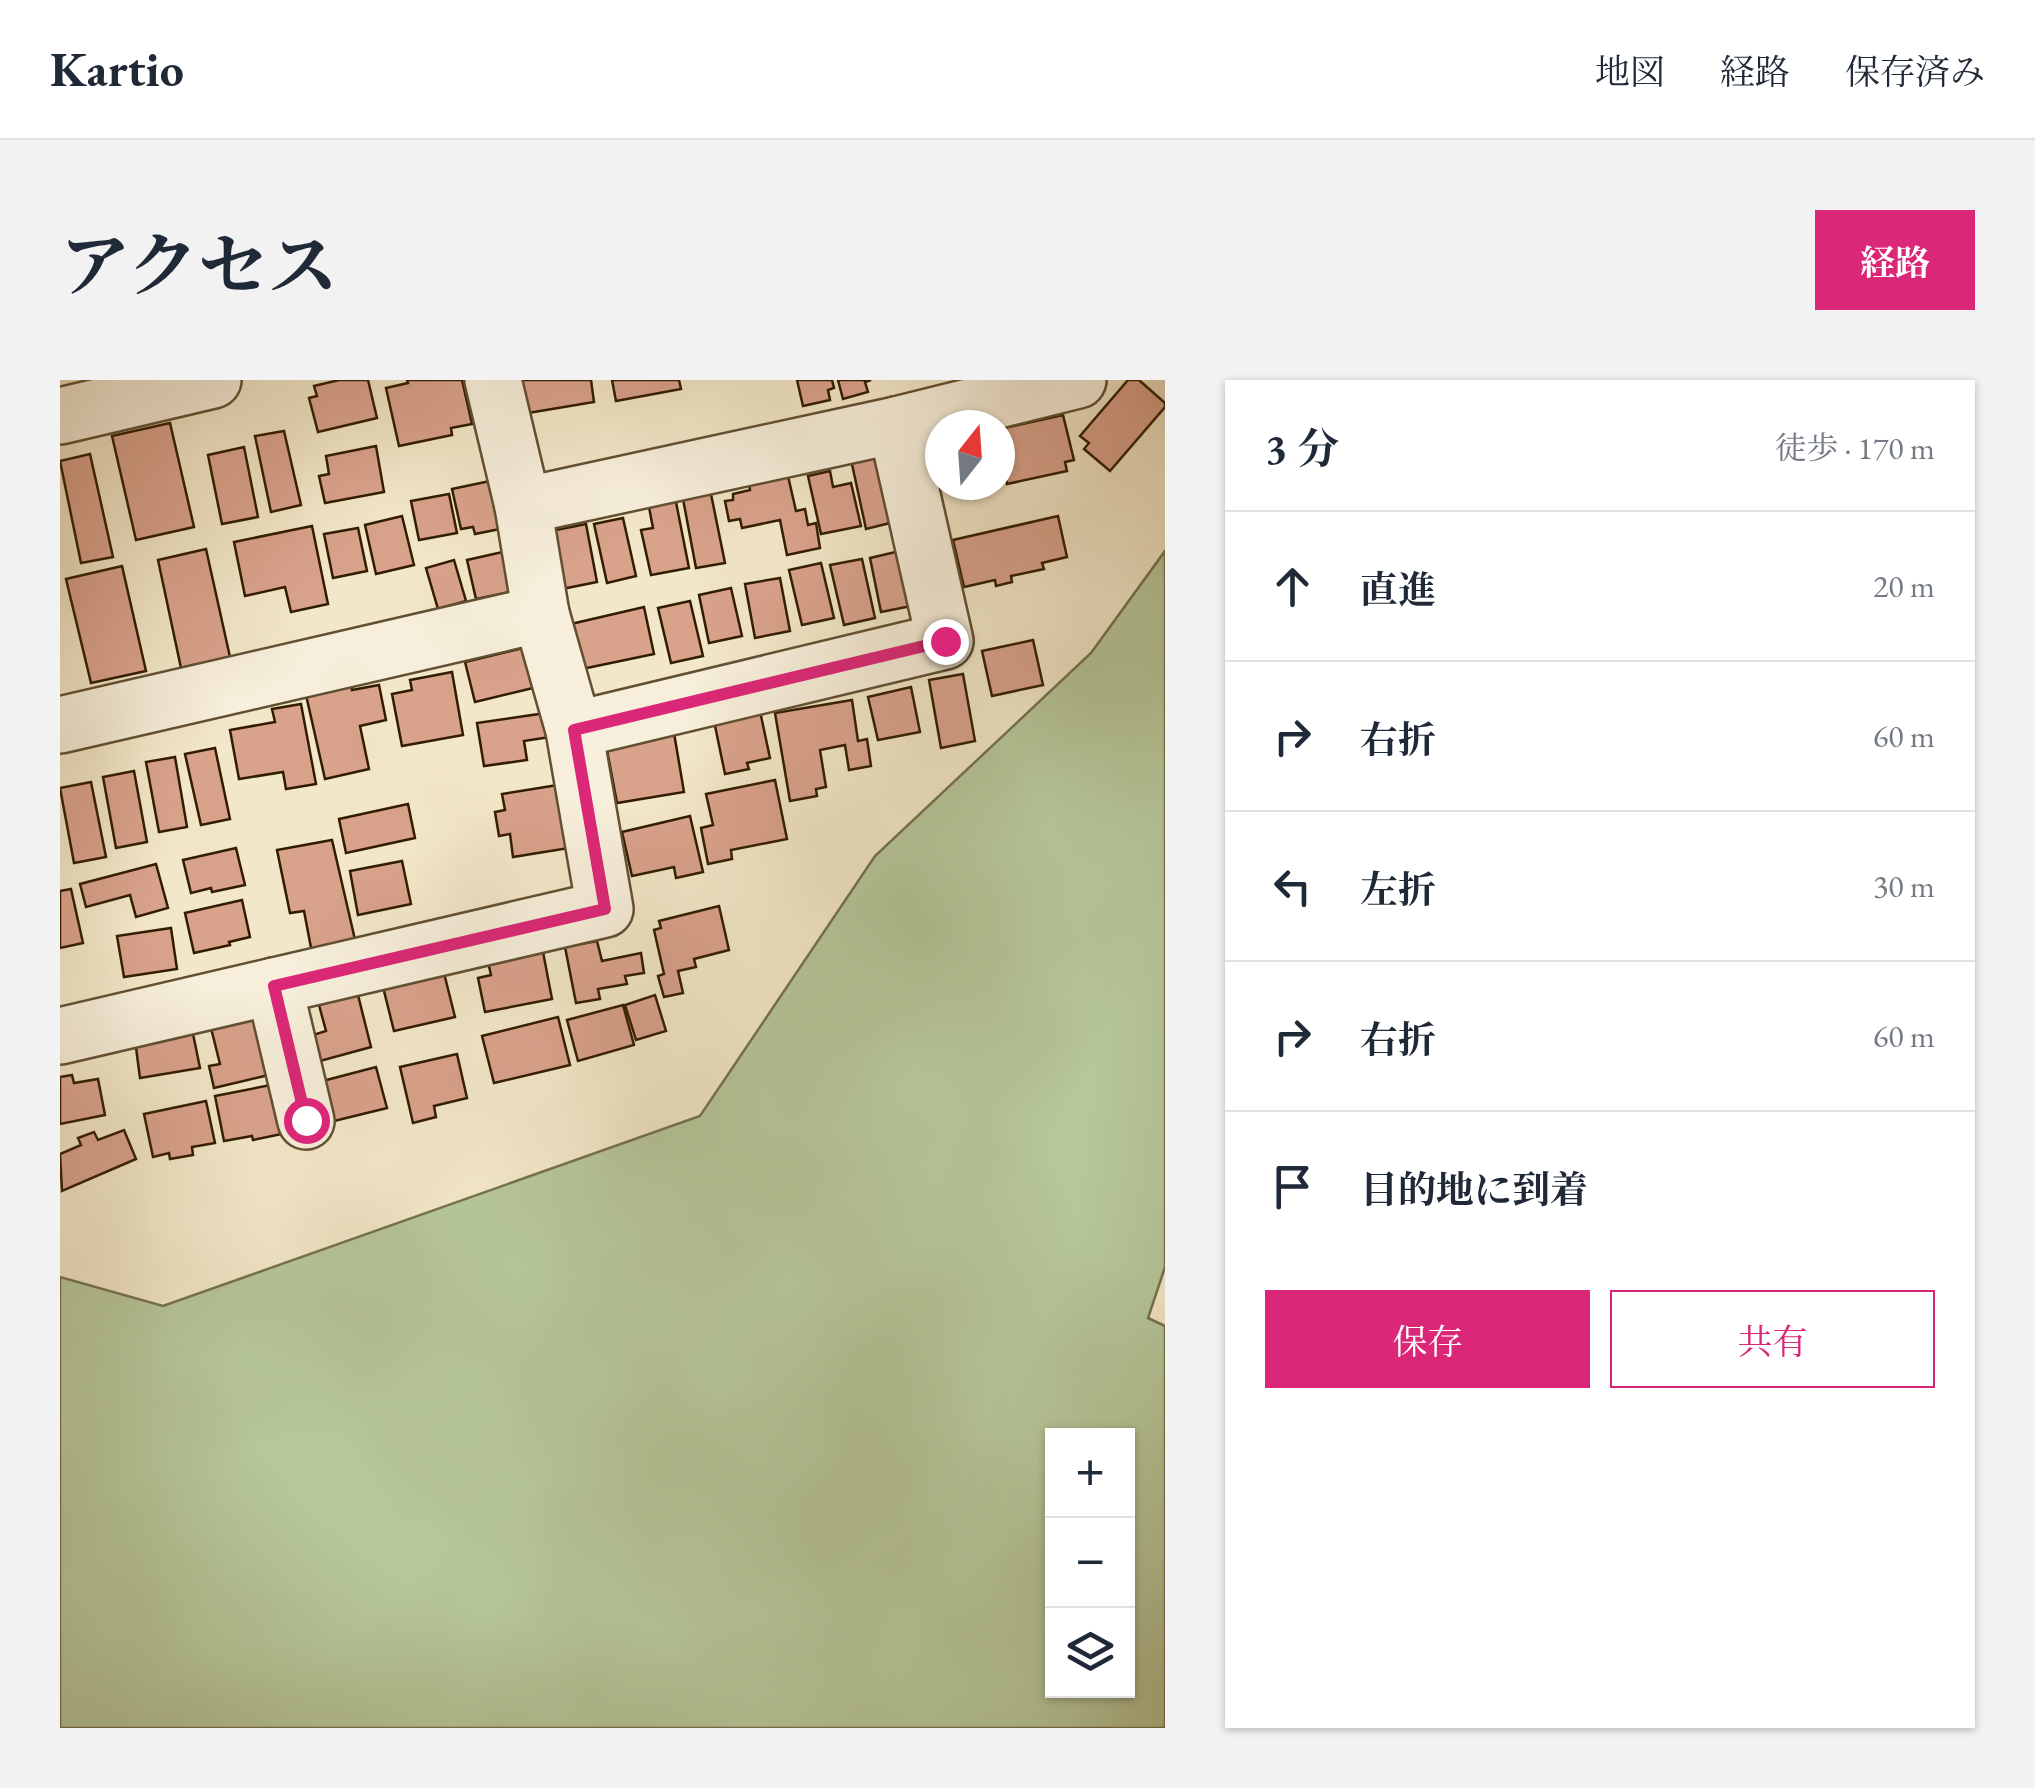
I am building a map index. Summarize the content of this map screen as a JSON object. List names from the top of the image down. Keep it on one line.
{"north":"top","page":{"header":"Kartio","nav":["地図","経路","保存済み"],"title":"アクセス","buttons":["経路",["保存","共有"]],"heading":["3 分","徒歩 · 170 m"],"list":[["直進","20 m"],["右折","60 m"],["左折","30 m"],["右折","60 m"],"目的地に到着"],"map_buttons":["+","−"]}}
